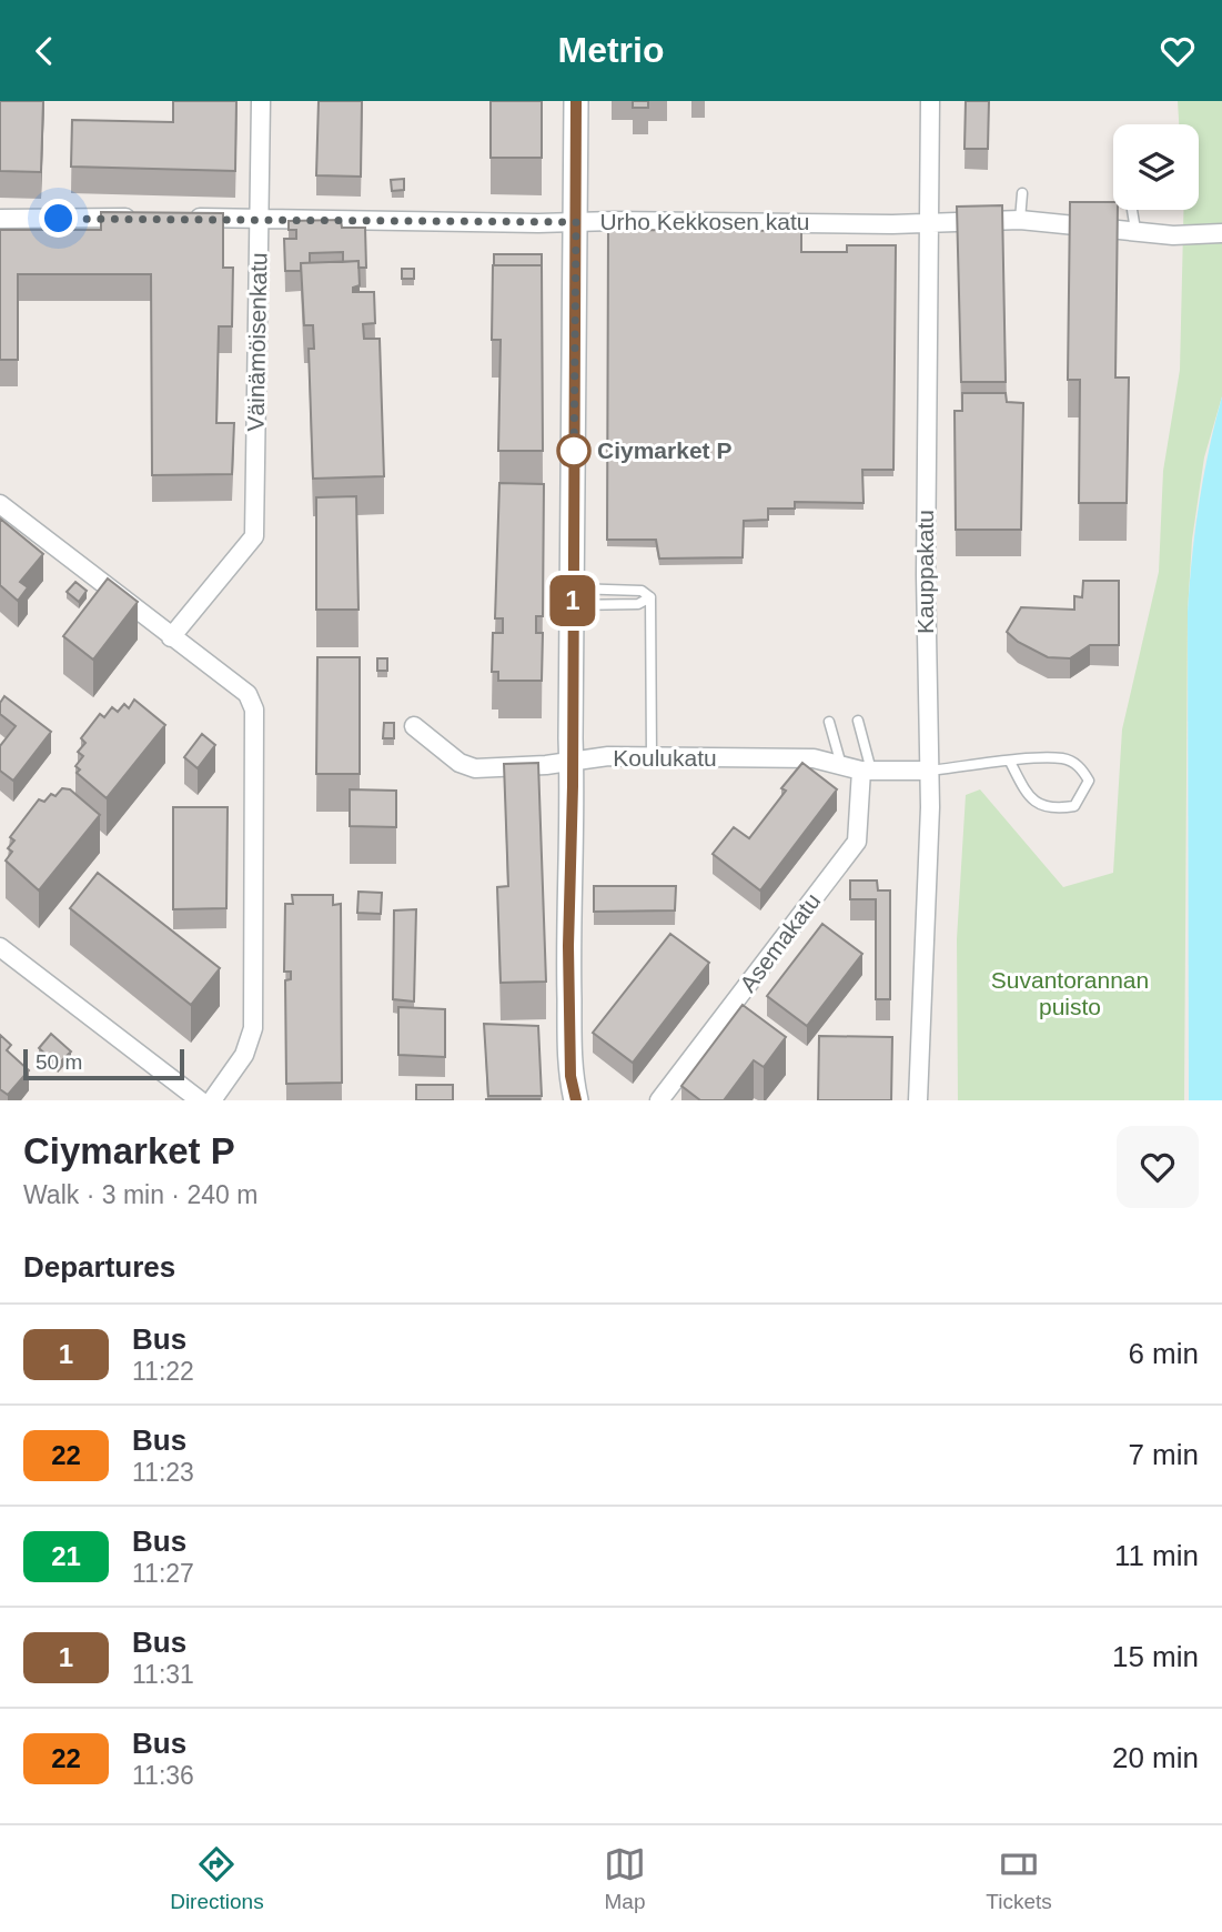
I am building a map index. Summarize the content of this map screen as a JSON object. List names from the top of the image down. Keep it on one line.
{"streets":{"street":["Urho Kekkosen katu","Väinämöisenkatu","Kauppakatu","Koulukatu","Asemakatu"]},"crossings":[["Urho Kekkosen katu","Väinämöisenkatu"],["Urho Kekkosen katu","Kauppakatu"],["Kauppakatu","Koulukatu"],["Koulukatu","Asemakatu"]],"parks":["Suvantorannan puisto"],"places":["Ciymarket P"],"lines":["bus line 1"],"scale_bar":"50 m","page":{"header":"Metrio","on_map":"1","scale":"50 m","heading":[["Ciymarket P","Walk · 3 min · 240 m"],"Departures"],"list":[{"mark":"1","name":"Bus","note":"11:22","value":"6 min"},{"mark":"22","name":"Bus","note":"11:23","value":"7 min"},{"mark":"21","name":"Bus","note":"11:27","value":"11 min"},{"mark":"1","name":"Bus","note":"11:31","value":"15 min"},{"mark":"22","name":"Bus","note":"11:36","value":"20 min"}],"tabs":["Directions","Map","Tickets"]}}
